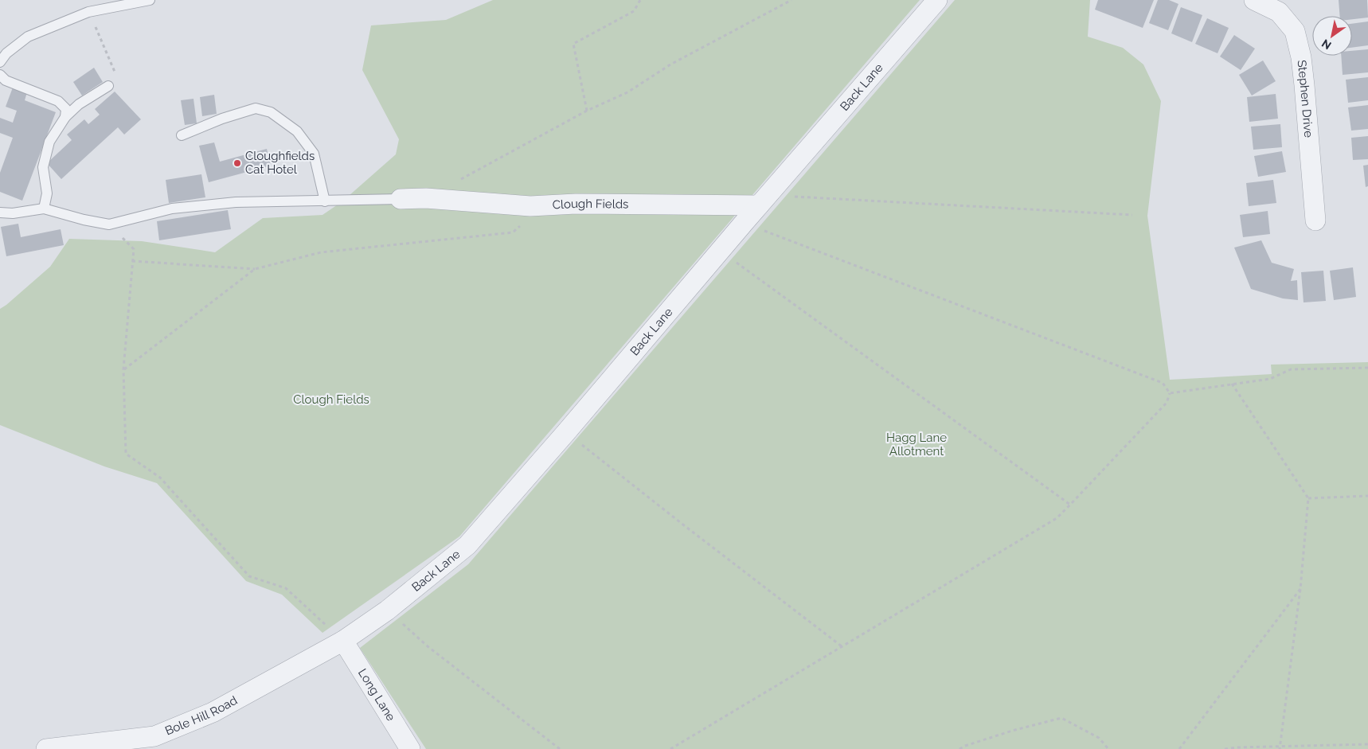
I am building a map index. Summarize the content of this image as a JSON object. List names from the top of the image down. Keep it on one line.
{"streets":{"street":["Back Lane","Stephen Drive","Clough Fields","Long Lane","Bole Hill Road"]},"crossings":[["Back Lane","Clough Fields"],["Back Lane","Long Lane"],["Back Lane","Bole Hill Road"],["Long Lane","Bole Hill Road"]],"parks":["Clough Fields","Hagg Lane Allotment"],"places":["Cloughfields Cat Hotel"],"north":"bottom left"}
